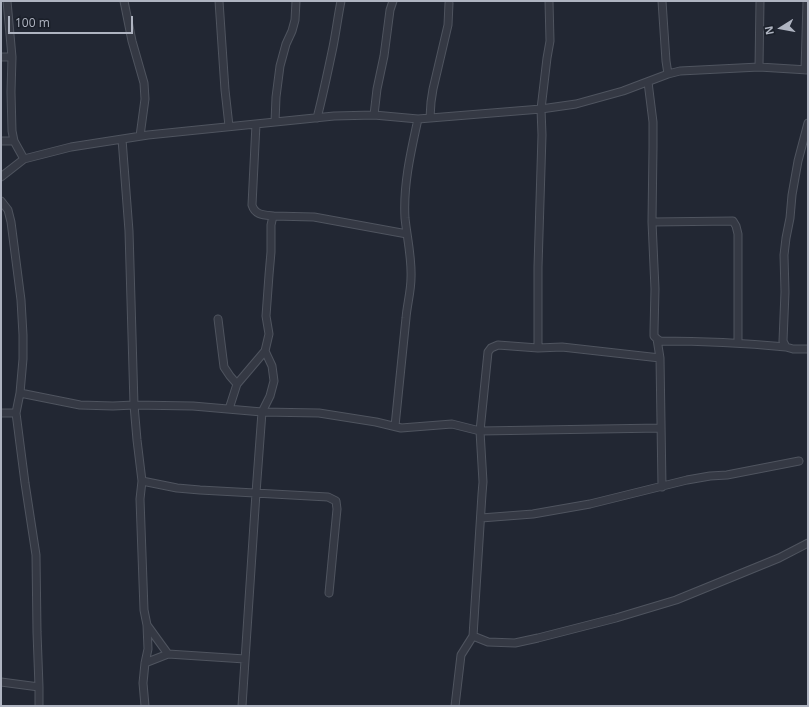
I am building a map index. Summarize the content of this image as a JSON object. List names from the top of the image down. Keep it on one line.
{"scale_bar":"100 m","north":"left"}
